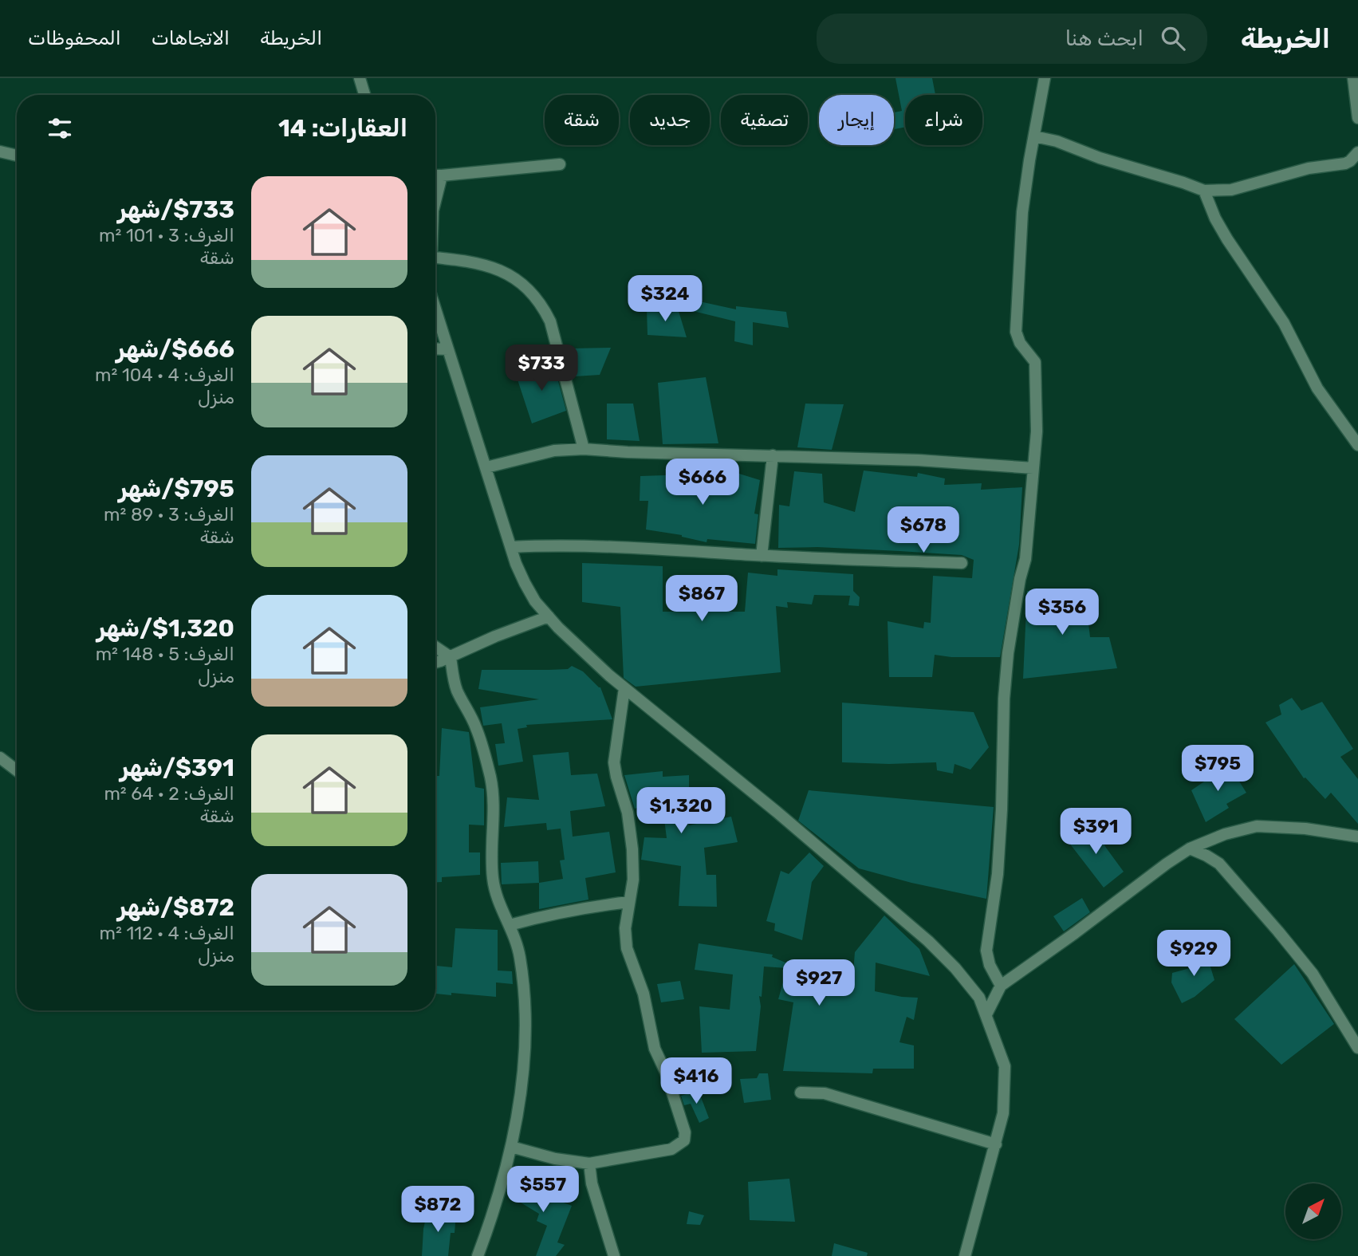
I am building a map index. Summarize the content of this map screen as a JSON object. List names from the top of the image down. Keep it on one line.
{"north":"top right","page":{"header":"الخريطة","search":"ابحث هنا","nav":["الخريطة","الاتجاهات","المحفوظات"],"chip":["شراء","إيجار","تصفية","جديد","شقة"],"heading":"العقارات: 14","list":[{"name":"$733/شهر","note":"الغرف: 3 · 101 m² · شقة"},{"name":"$666/شهر","note":"الغرف: 4 · 104 m² · منزل"},{"name":"$795/شهر","note":"الغرف: 3 · 89 m² · شقة"},{"name":"$1,320/شهر","note":"الغرف: 5 · 148 m² · منزل"},{"name":"$391/شهر","note":"الغرف: 2 · 64 m² · شقة"},{"name":"$872/شهر","note":"الغرف: 4 · 112 m² · منزل"}],"price":["$324","$733","$666","$678","$867","$356","$795","$1,320","$391","$929","$927","$416","$557","$872"]}}
